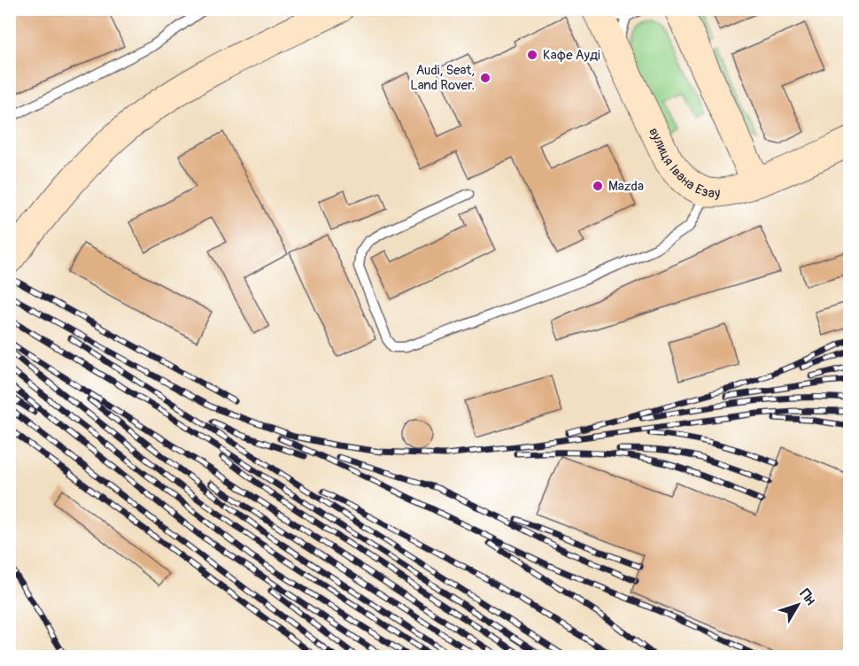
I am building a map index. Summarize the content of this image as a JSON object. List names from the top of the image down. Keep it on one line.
{"streets":{"main road":["вулиця Івана Езау"]},"places":["Кафе Ауді","Audi, Seat, Land Rover.","Mazda"],"north":"top right"}
